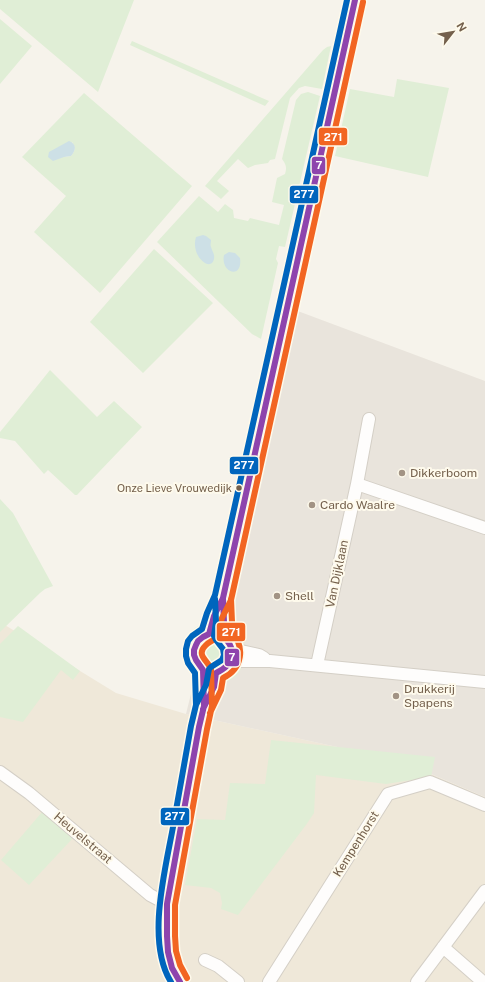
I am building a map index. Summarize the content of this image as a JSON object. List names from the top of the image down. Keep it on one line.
{"streets":{"street":["Van Dijklaan","Heuvelstraat","Kempenhorst"]},"places":["Dikkerboom","Onze Lieve Vrouwedijk","Cardo Waalre","Shell","Drukkerij Spapens"],"lines":["transit line 7","transit line 277","transit line 271"],"north":"top right"}
